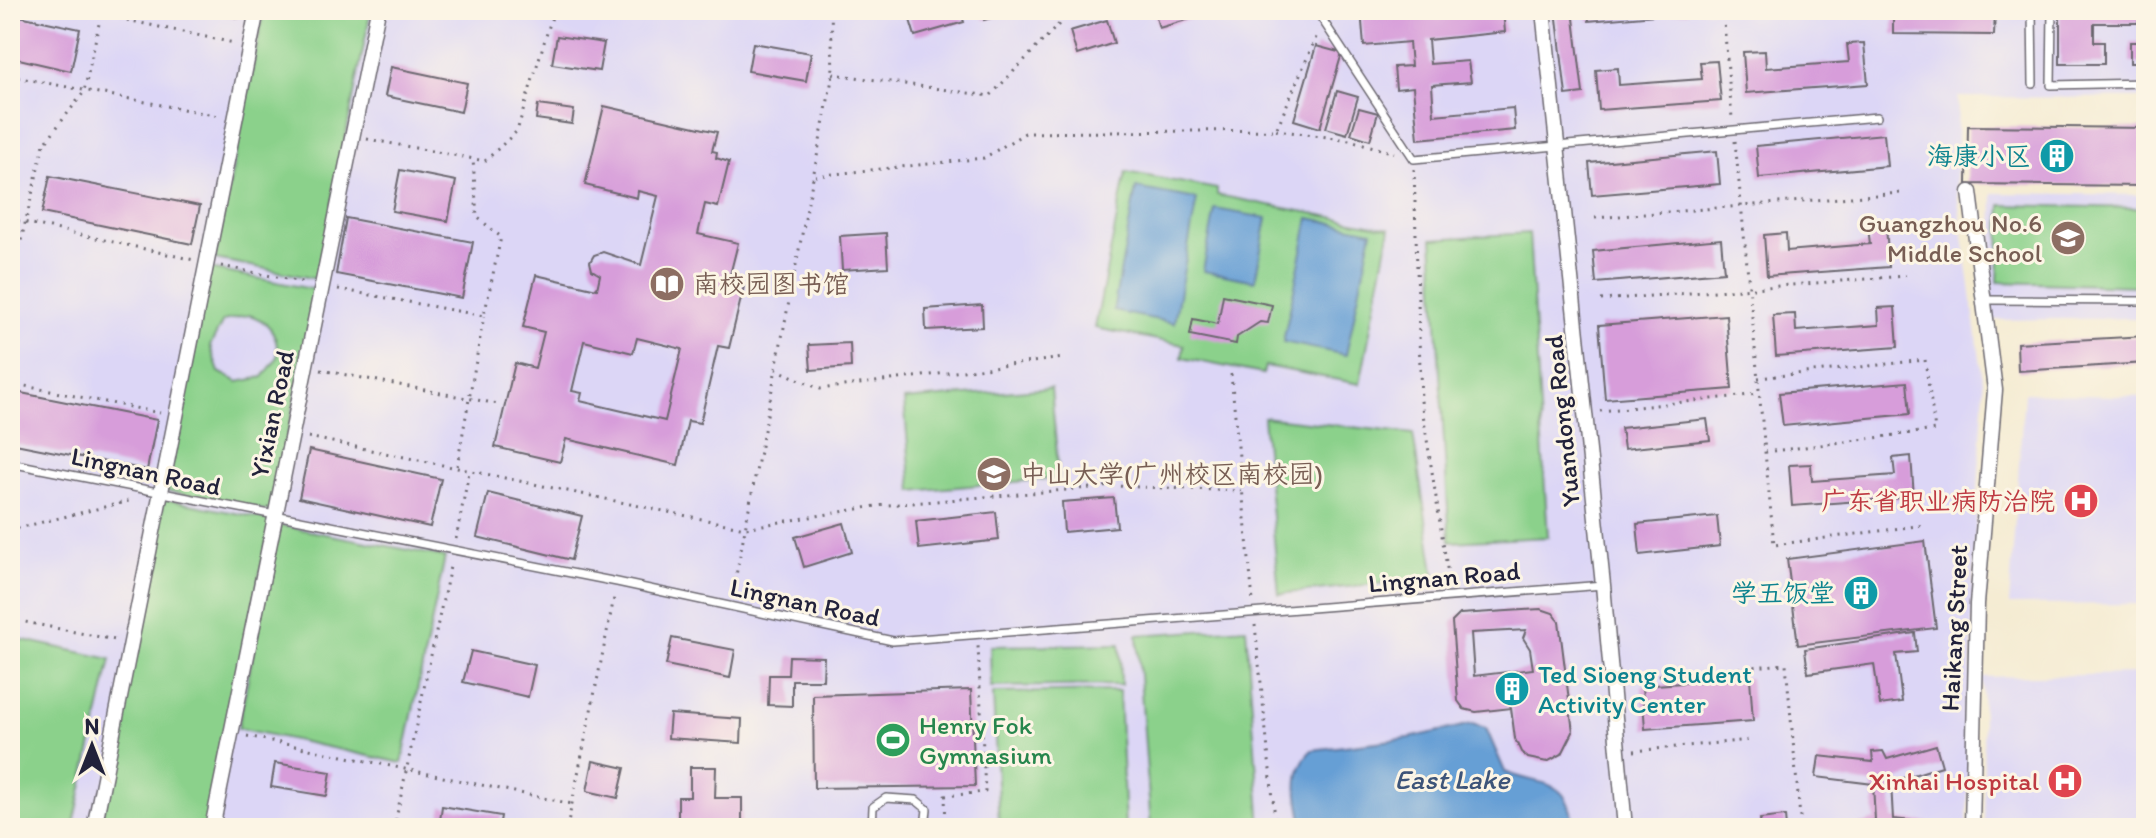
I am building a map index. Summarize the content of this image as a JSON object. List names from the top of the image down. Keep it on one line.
{"streets":{"street":["Yixian Road","Yuandong Road","Haikang Street"],"lane":["Lingnan Road"]},"crossings":[["Yixian Road","Lingnan Road"],["Yuandong Road","Lingnan Road"]],"water":["East Lake"],"places":{"building":["海康小区","学五饭堂","Ted Sioeng Student Activity Center"],"school or university":["Guangzhou No.6 Middle School","中山大学(广州校区南校园)"],"library":["南校园图书馆"],"hospital":["广东省职业病防治院","Xinhai Hospital"],"sports":["Henry Fok Gymnasium"]},"north":"top"}
